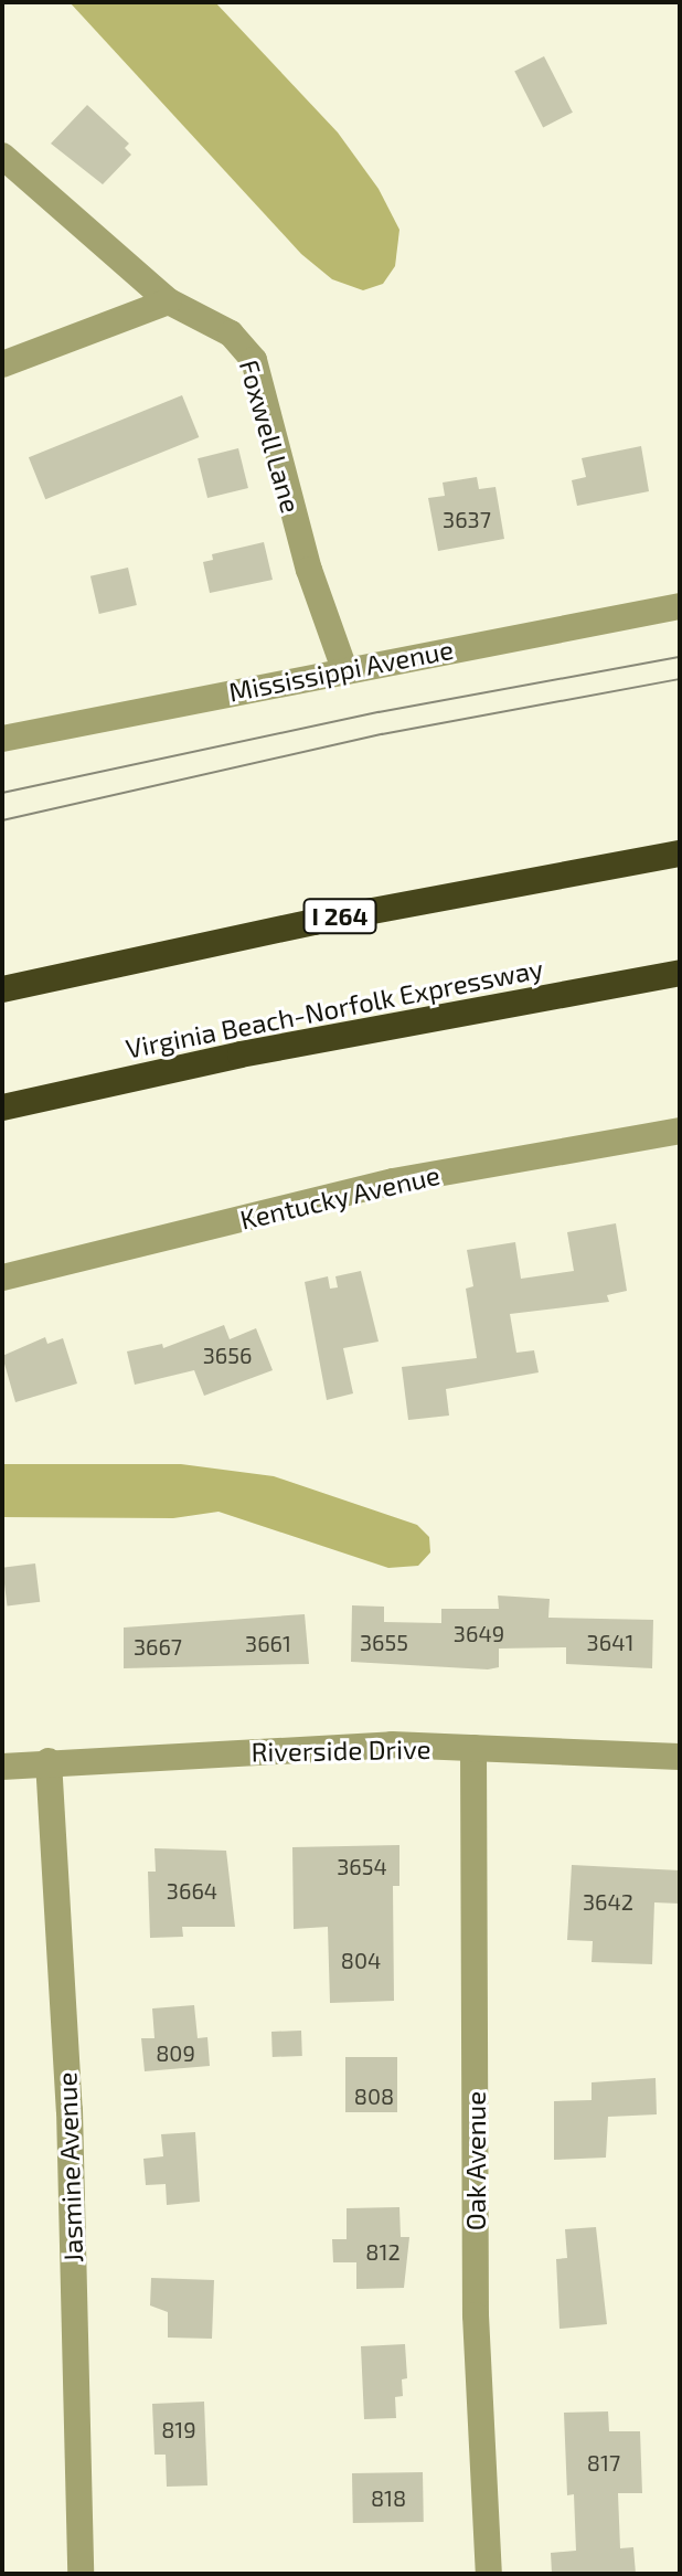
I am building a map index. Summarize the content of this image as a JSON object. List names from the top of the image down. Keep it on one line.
{"streets":{"highway":["I 264","Virginia Beach-Norfolk Expressway"],"street":["Foxwell Lane","Mississippi Avenue","Kentucky Avenue","Riverside Drive","Oak Avenue","Jasmine Avenue"]},"crossings":[["Foxwell Lane","Mississippi Avenue"],["Riverside Drive","Oak Avenue"],["Riverside Drive","Jasmine Avenue"]],"house_numbers":["3637","3656","3649","3655","3641","3661","3667","3654","3664","3642","804","809","808","812","819","817","818"]}
